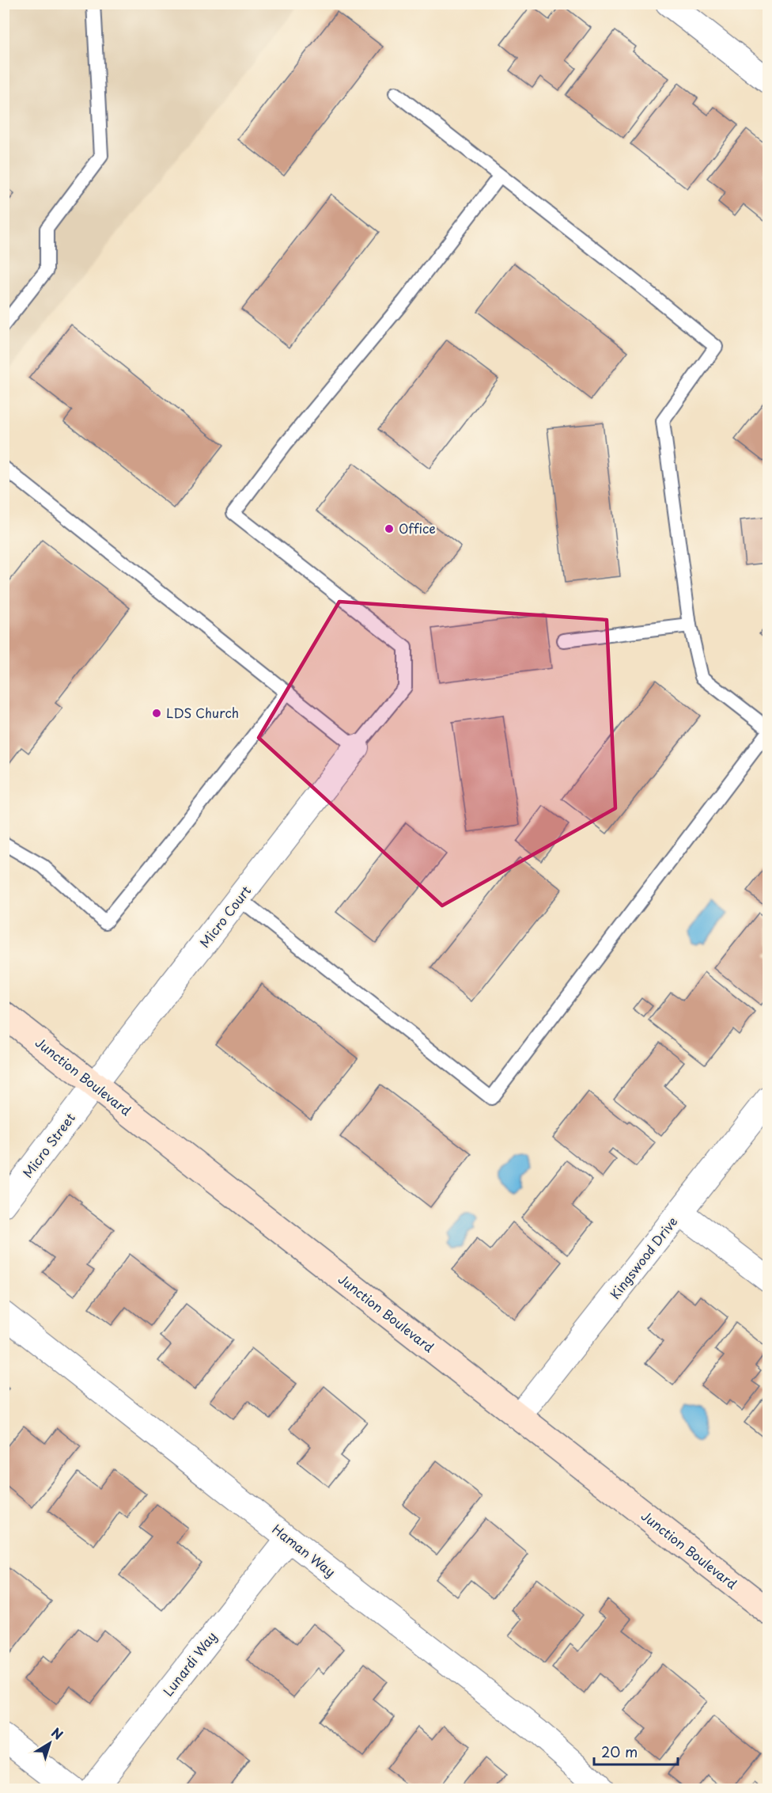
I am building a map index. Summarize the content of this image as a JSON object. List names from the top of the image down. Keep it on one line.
{"streets":{"main road":["Junction Boulevard"],"street":["Micro Court","Micro Street","Kingswood Drive","Haman Way","Lunardi Way"]},"crossings":[["Micro Court","Junction Boulevard"],["Micro Court","Micro Street"],["Junction Boulevard","Micro Street"],["Junction Boulevard","Kingswood Drive"],["Haman Way","Lunardi Way"]],"places":["Office","LDS Church"],"scale_bar":"20 m","north":"top right"}
